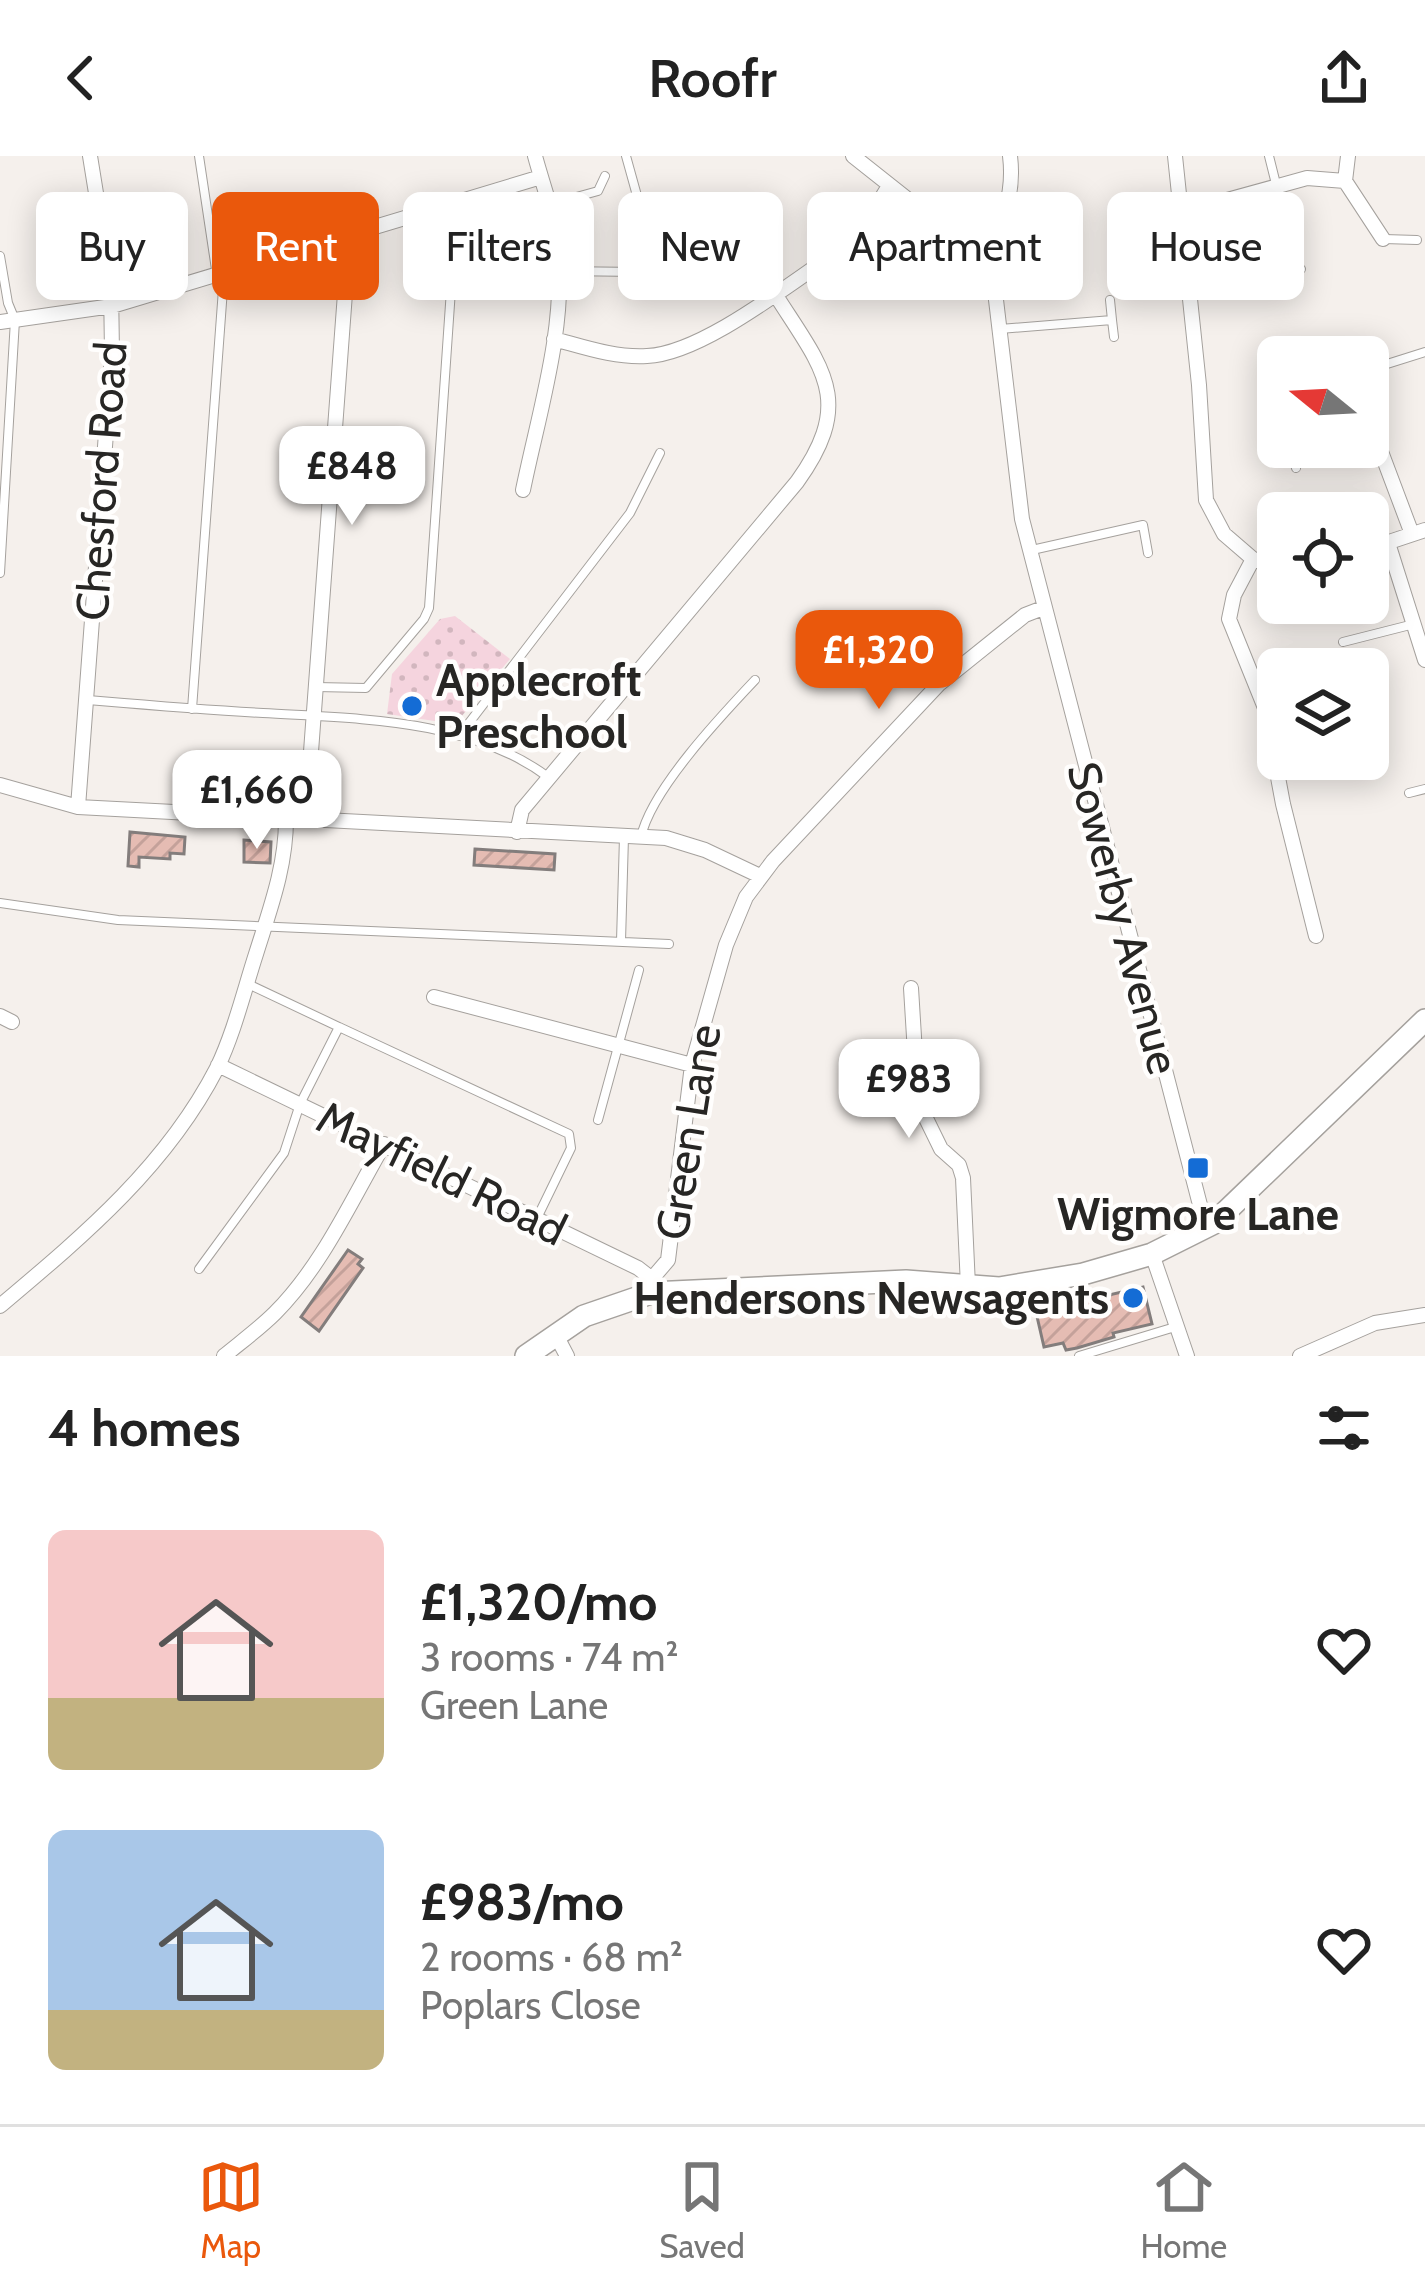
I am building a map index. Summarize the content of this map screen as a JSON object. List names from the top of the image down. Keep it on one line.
{"streets":{"street":["Chesford Road","Sowerby Avenue","Green Lane","Mayfield Road"]},"crossings":[["Sowerby Avenue","Green Lane"],["Green Lane","Mayfield Road"]],"places":{"other":["Applecroft Preschool","Hendersons Newsagents"],"transit":["Wigmore Lane"]},"north":"left","page":{"header":"Roofr","chip":["Buy","Rent","Filters","New","Apartment","House"],"price":["£848","£1,320","£1,660","£983"],"heading":"4 homes","list":[{"name":"£1,320/mo","note":"3 rooms · 74 m² · Green Lane"},{"name":"£983/mo","note":"2 rooms · 68 m² · Poplars Close"}],"tabs":["Map","Saved","Home"]}}
